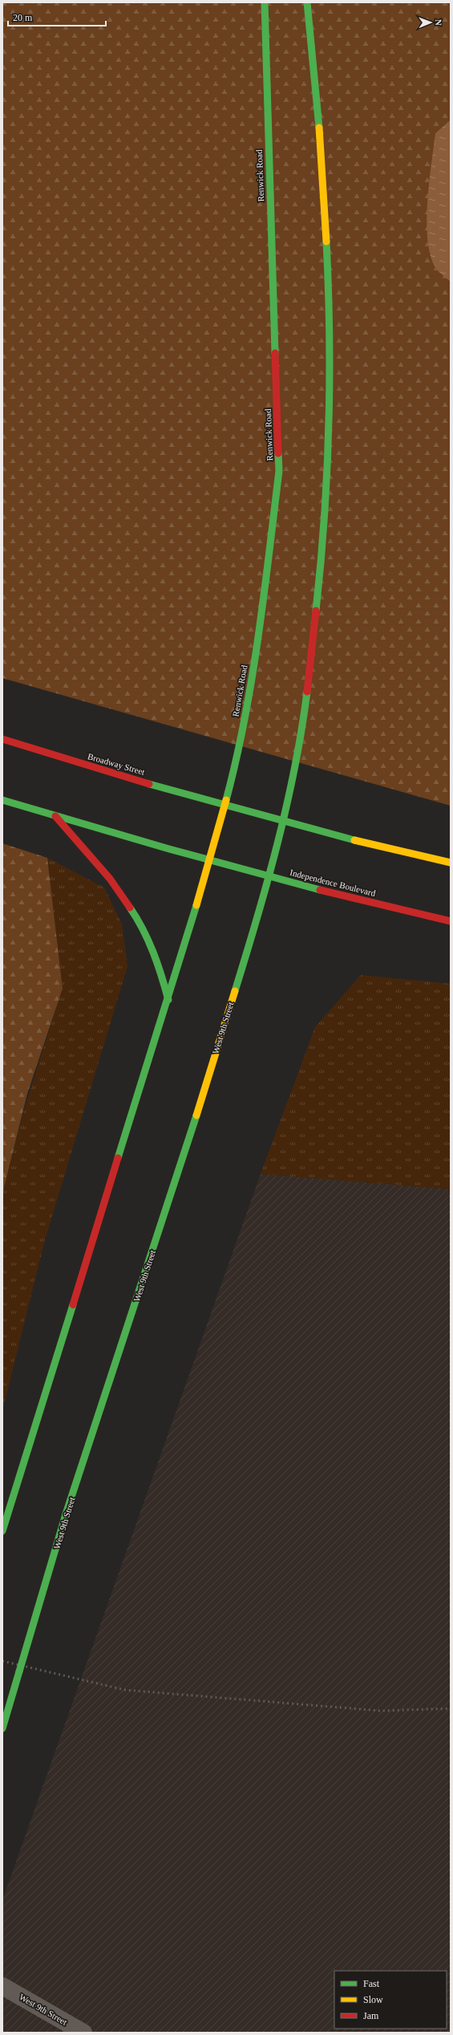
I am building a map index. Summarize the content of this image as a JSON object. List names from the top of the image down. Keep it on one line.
{"streets":{"main road":["Renwick Road","Broadway Street","Independence Boulevard","West 9th Street"]},"crossings":[["Renwick Road","Broadway Street"],["Renwick Road","Independence Boulevard"],["Independence Boulevard","West 9th Street"]],"legend":["Fast","Slow","Jam"],"scale_bar":"20 m","north":"right"}
